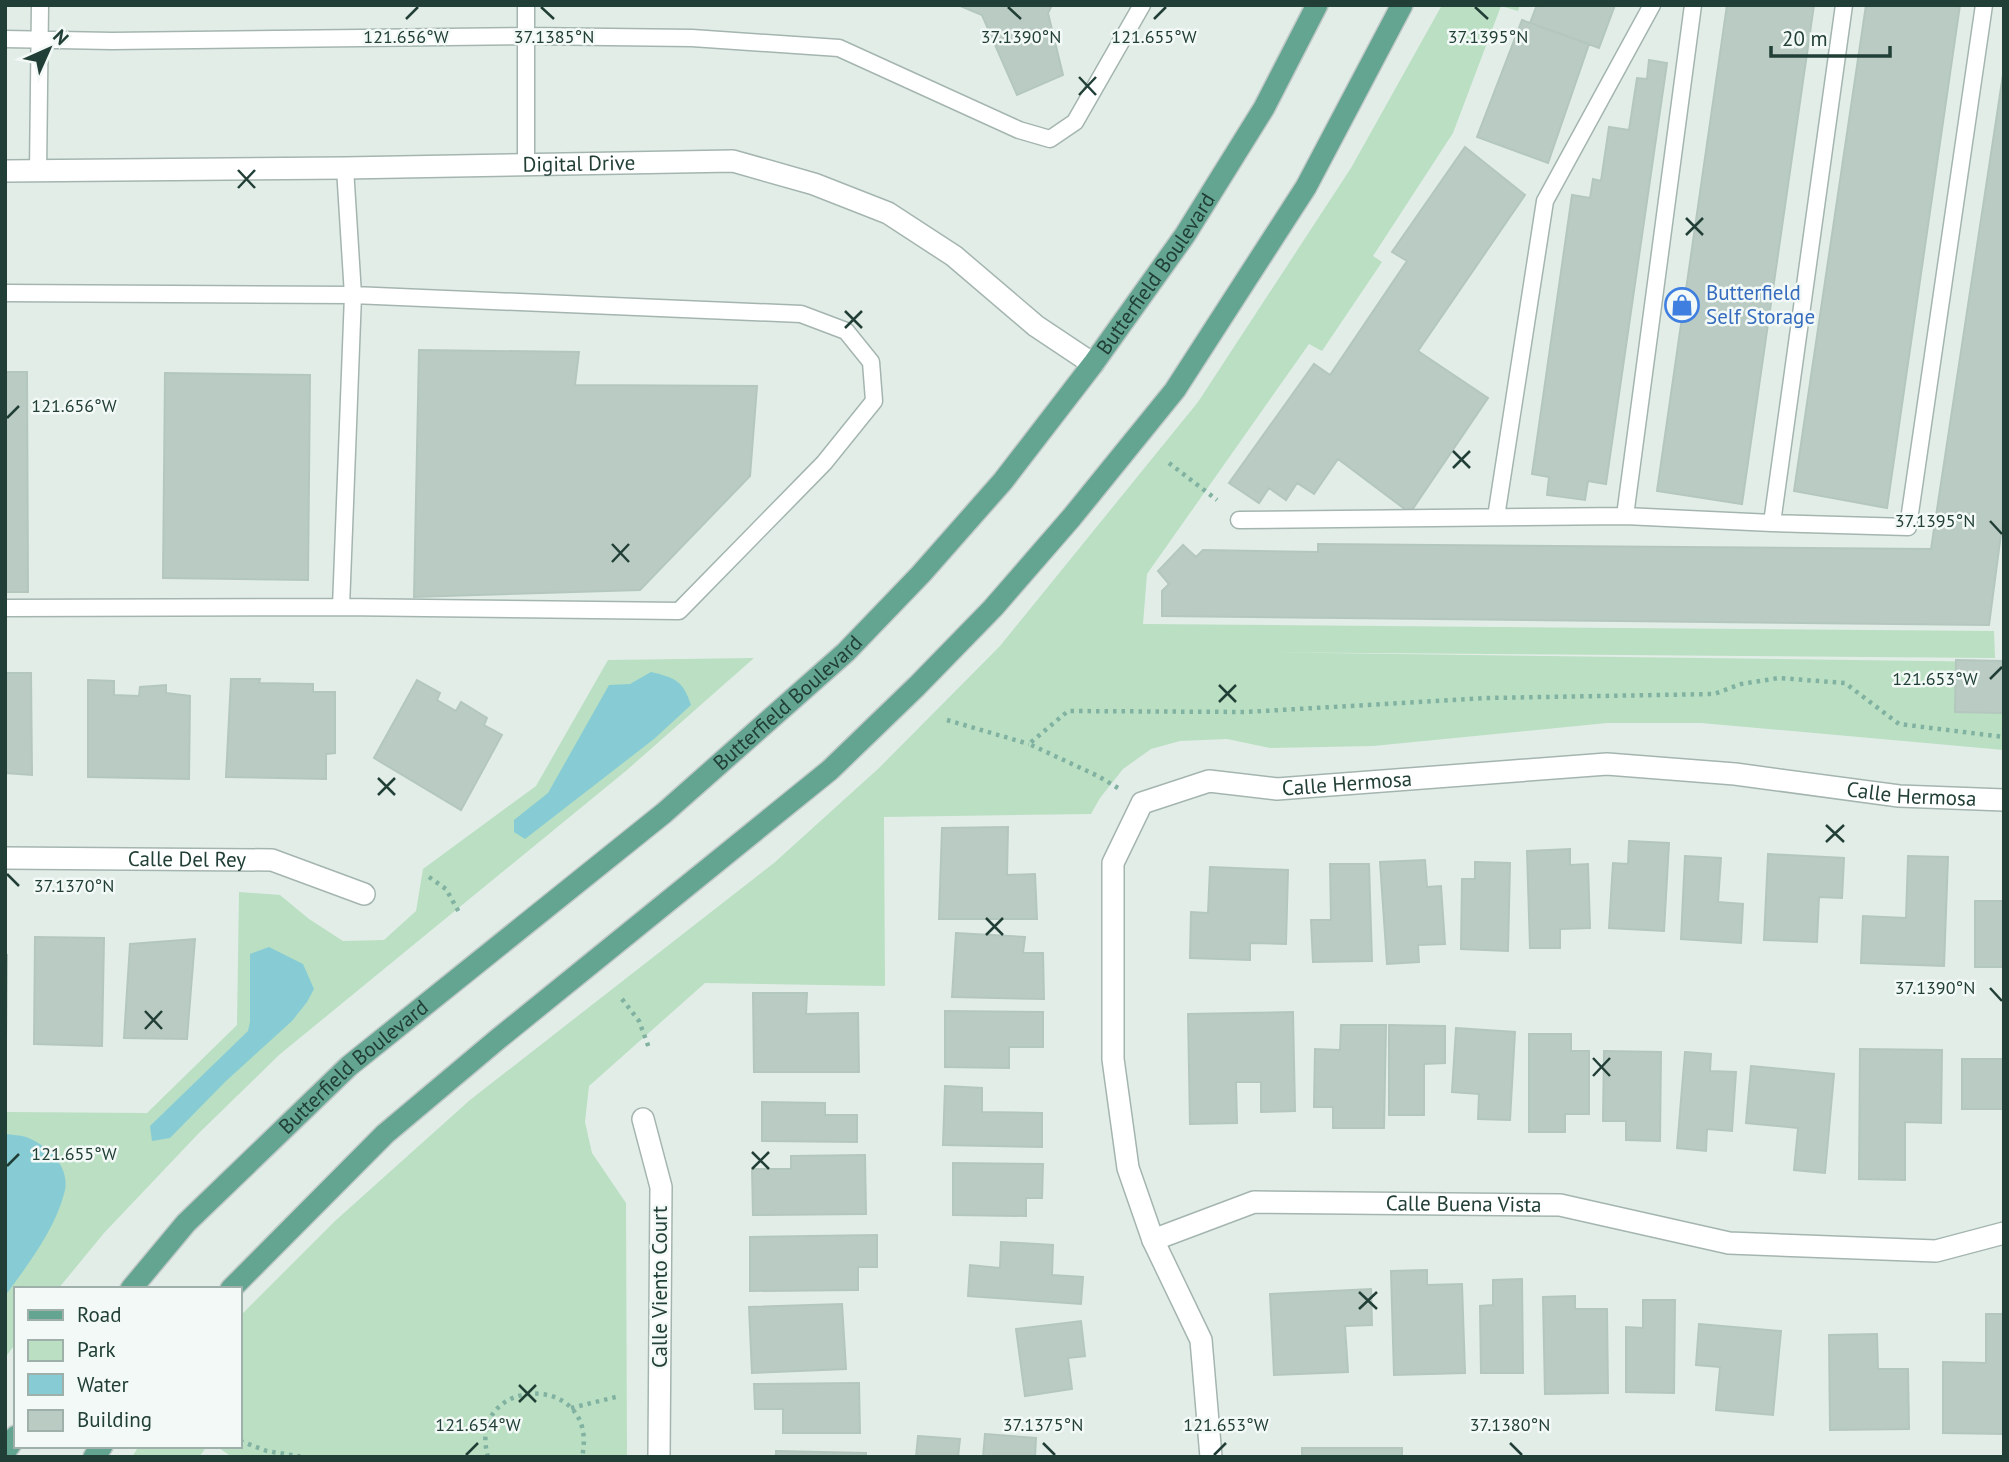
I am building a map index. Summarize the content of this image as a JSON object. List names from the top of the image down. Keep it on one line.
{"streets":{"main road":["Butterfield Boulevard"],"street":["Digital Drive","Calle Hermosa","Calle Del Rey","Calle Buena Vista","Calle Viento Court"]},"crossings":[["Digital Drive","Butterfield Boulevard"]],"places":{"shop":["Butterfield Self Storage"]},"legend":["Road","Park","Water","Building"],"scale_bar":"20 m","north":"top right","coordinates":["121.656°W","37.1385°N","37.1390°N","121.655°W","37.1395°N","121.653°W","37.1370°N","121.654°W","37.1375°N","37.1380°N"]}
